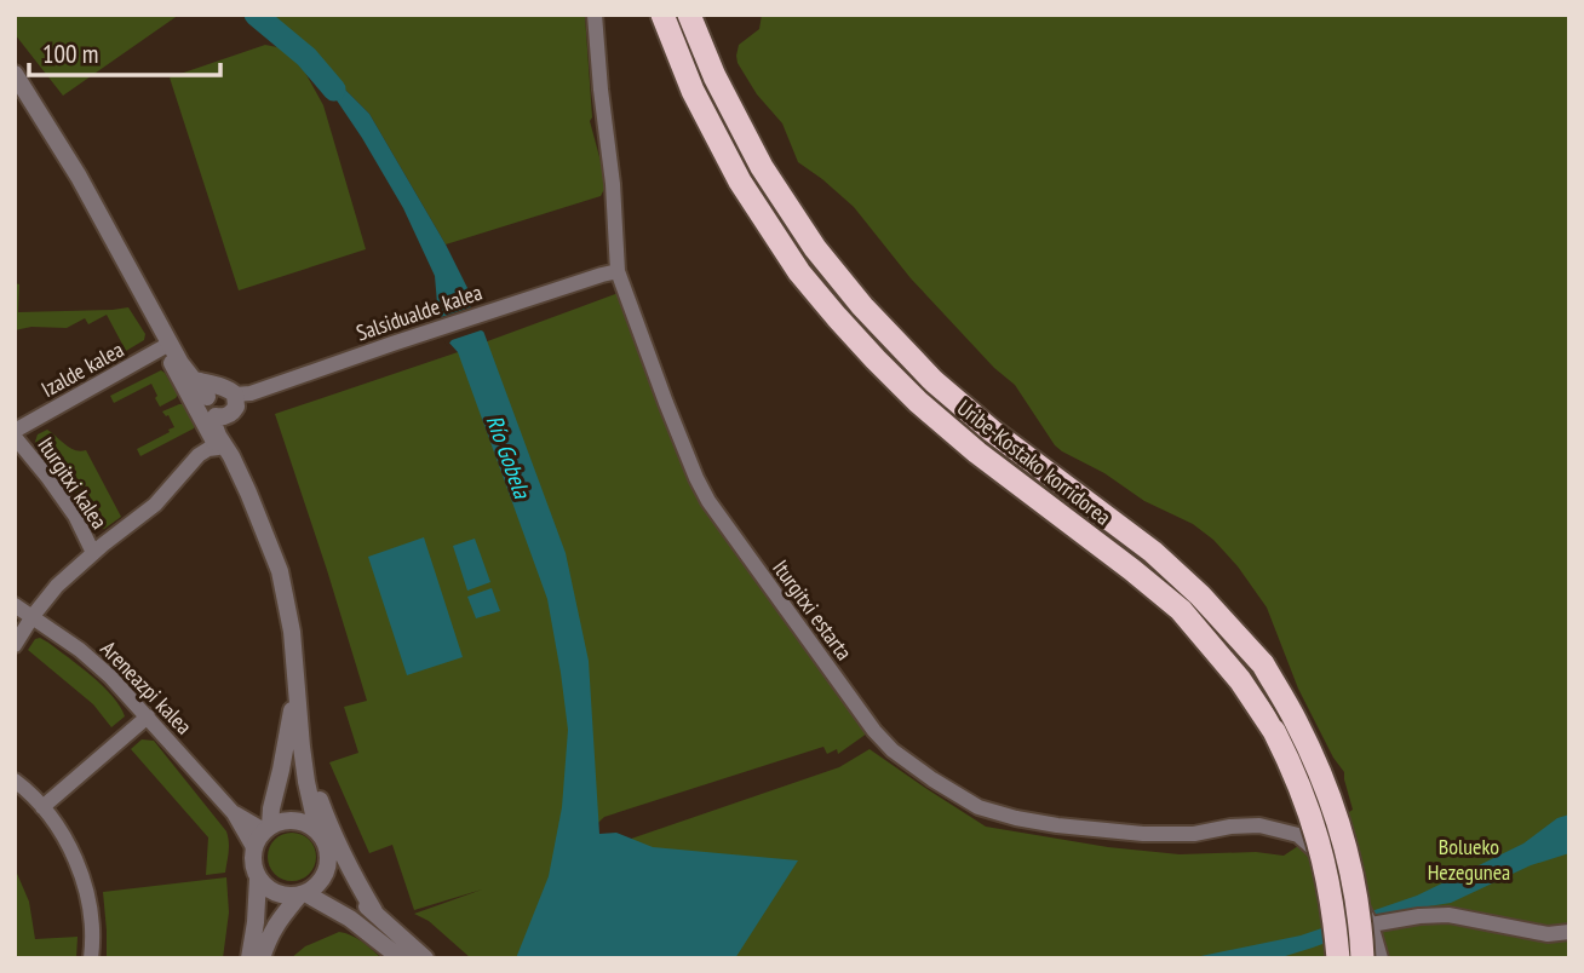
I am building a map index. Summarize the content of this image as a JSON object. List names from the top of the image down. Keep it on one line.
{"streets":{"highway":["Uribe-Kostako korridorea"],"street":["Salsidualde kalea","Izalde kalea","Iturgitxi kalea","Iturgitxi estarta","Areneazpi kalea"]},"crossings":[["Salsidualde kalea","Iturgitxi estarta"],["Izalde kalea","Iturgitxi kalea"]],"water":["Río Gobela"],"parks":["Bolueko Hezegunea"],"scale_bar":"100 m"}
